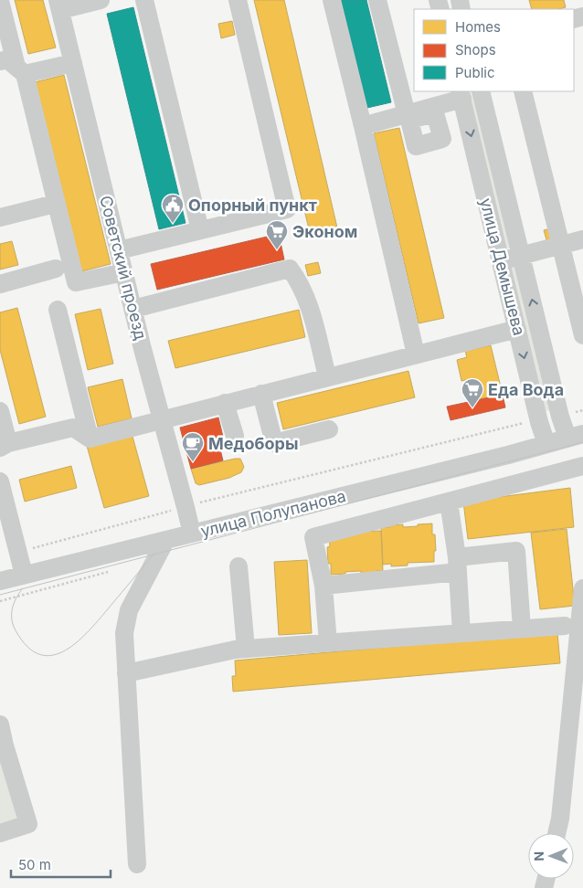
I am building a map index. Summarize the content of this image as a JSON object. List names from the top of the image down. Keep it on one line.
{"streets":{"street":["улица Демышева","Советский проезд","улица Полупанова"]},"crossings":[["улица Демышева","улица Полупанова"],["Советский проезд","улица Полупанова"]],"places":{"public building":["Опорный пункт"],"supermarket":["Эконом","Еда Вода"],"cafe":["Медоборы"]},"legend":["Homes","Shops","Public"],"scale_bar":"50 m","north":"left"}
